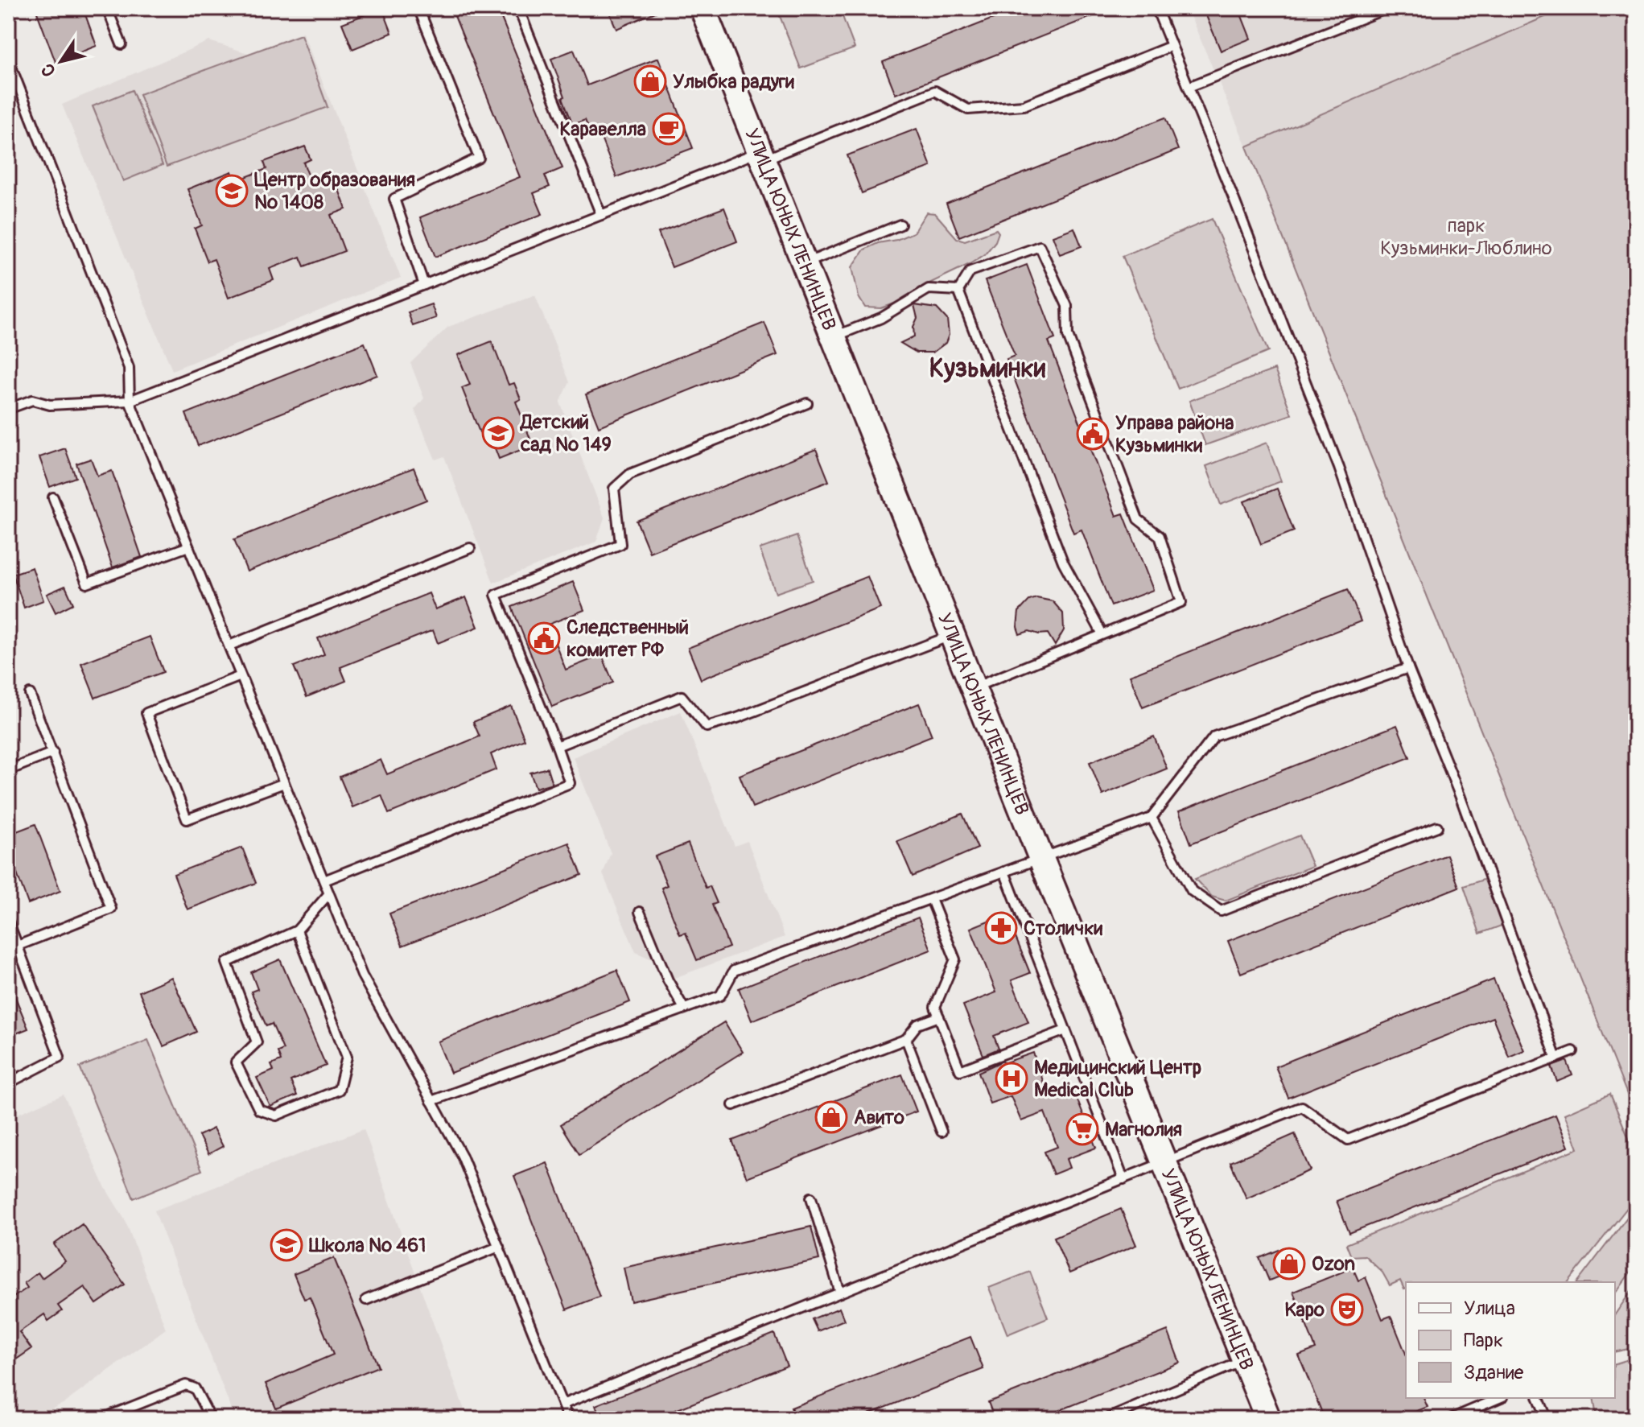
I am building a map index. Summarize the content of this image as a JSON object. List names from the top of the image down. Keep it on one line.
{"streets":{"main road":["УЛИЦА ЮНЫХ ЛЕНИНЦЕВ"]},"districts":["Кузьминки"],"parks":["парк Кузьминки-Люблино"],"places":{"shop":["Улыбка радуги","Авито","Ozon"],"cafe":["Каравелла"],"school or university":["Центр образования № 1408","Детский сад № 149","Школа № 461"],"public building":["Управа района Кузьминки","Следственный комитет РФ"],"pharmacy":["Столички"],"hospital":["Медицинский Центр Medical Club"],"supermarket":["Магнолия"],"theatre":["Kapo"]},"legend":["Улица","Парк","Здание"],"north":"bottom left"}
